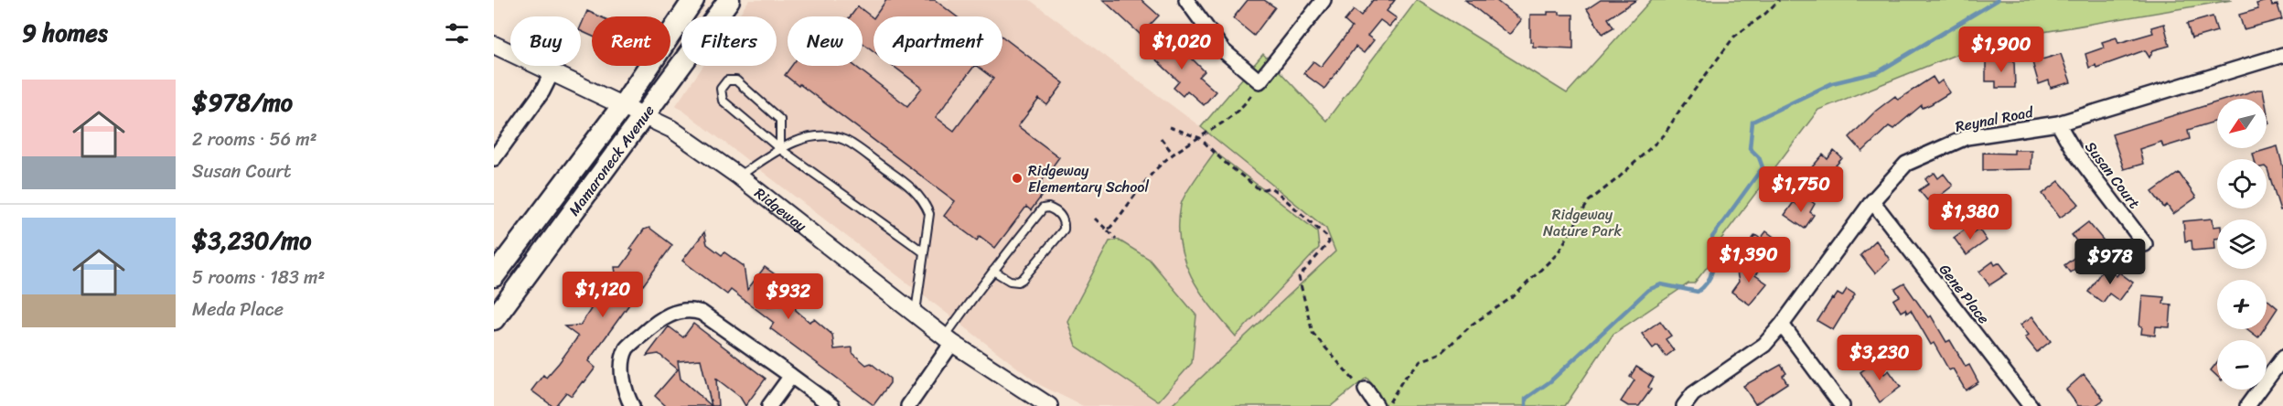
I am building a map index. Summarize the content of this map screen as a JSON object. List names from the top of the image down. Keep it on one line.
{"streets":{"main road":["Mamaroneck Avenue"],"street":["Reynal Road","Susan Court","Ridgeway","Gene Place"]},"crossings":[["Reynal Road","Susan Court"],["Reynal Road","Gene Place"],["Mamaroneck Avenue","Ridgeway"]],"parks":["Ridgeway Nature Park"],"places":["Ridgeway Elementary School"],"north":"bottom left","page":{"heading":"9 homes","chip":["Buy","Rent","Filters","New","Apartment"],"price":["$1,020","$1,900","$1,750","$1,380","$1,390","$978","$1,120","$932","$3,230"],"list":[{"name":"$978/mo","note":"2 rooms · 56 m² · Susan Court"},{"name":"$3,230/mo","note":"5 rooms · 183 m² · Meda Place"}],"map_buttons":["+","−"]}}
